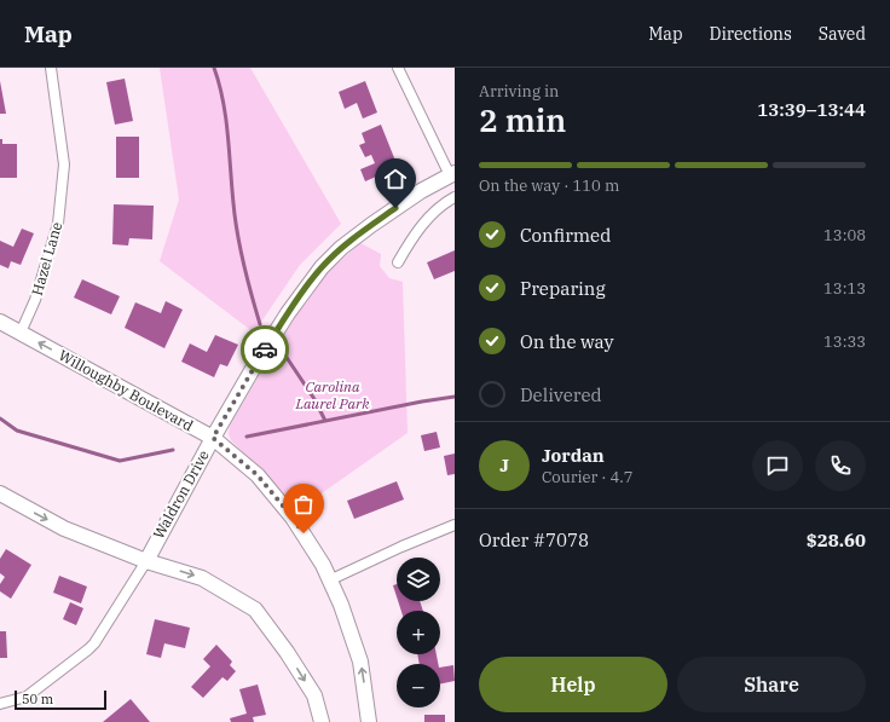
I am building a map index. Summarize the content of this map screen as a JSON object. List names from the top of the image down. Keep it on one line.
{"streets":{"street":["Hazel Lane","Willoughby Boulevard","Waldron Drive"]},"crossings":[["Hazel Lane","Willoughby Boulevard"],["Willoughby Boulevard","Waldron Drive"]],"parks":["Carolina Laurel Park"],"scale_bar":"50 m","page":{"header":"Map","nav":["Map","Directions","Saved"],"heading":["2 min","Arriving in","13:39–13:44"],"panel":["Jordan","Courier · 4.7","Order #7078","$28.60"],"bar":"On the way · 110 m","list":[["Confirmed","13:08"],["Preparing","13:13"],["On the way","13:33"],"Delivered"],"round":"J","map_buttons":["+","−"],"buttons":["Help","Share"],"scale":"50 m"}}
